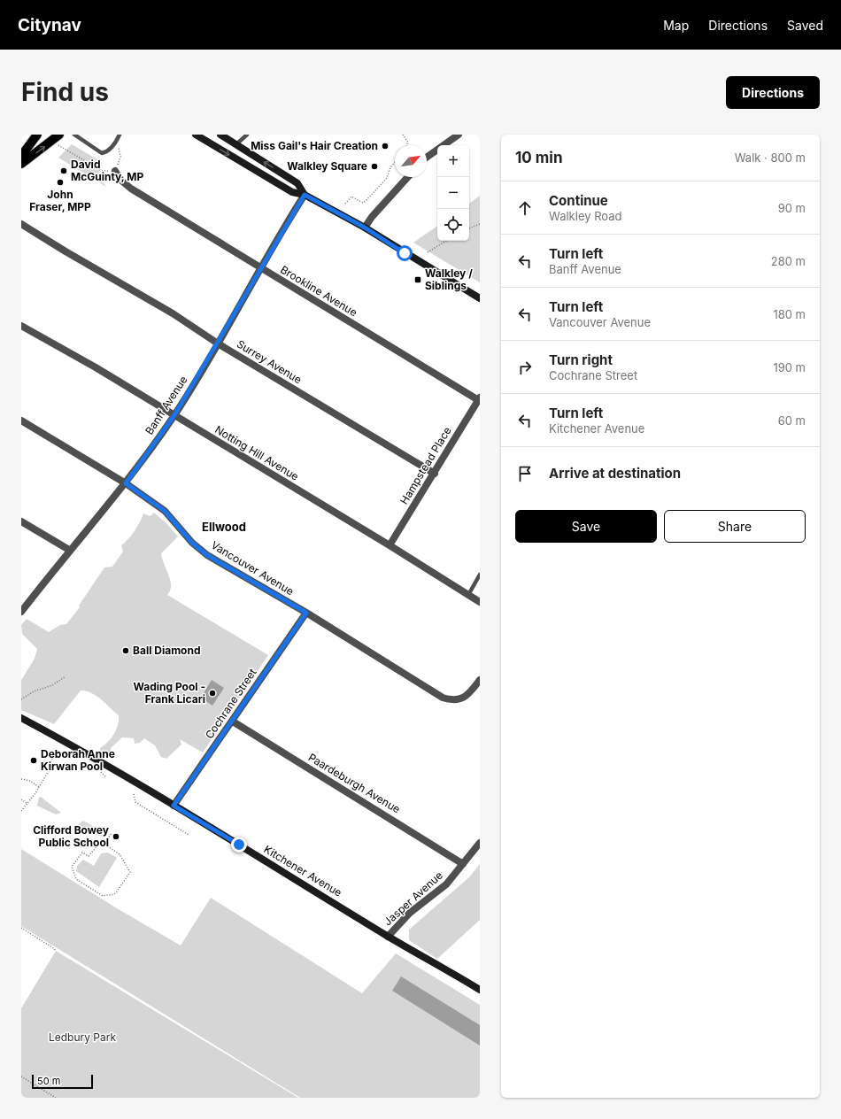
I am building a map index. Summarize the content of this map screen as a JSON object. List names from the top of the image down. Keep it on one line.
{"streets":{"street":["Brookline Avenue","Surrey Avenue","Banff Avenue","Notting Hill Avenue","Hampstead Place","Vancouver Avenue","Cochrane Street","Paardeburgh Avenue","Kitchener Avenue","Jasper Avenue"]},"crossings":[["Brookline Avenue","Banff Avenue"],["Brookline Avenue","Hampstead Place"],["Surrey Avenue","Banff Avenue"],["Surrey Avenue","Hampstead Place"],["Banff Avenue","Notting Hill Avenue"],["Banff Avenue","Vancouver Avenue"],["Notting Hill Avenue","Hampstead Place"],["Vancouver Avenue","Cochrane Street"],["Cochrane Street","Paardeburgh Avenue"],["Cochrane Street","Kitchener Avenue"],["Paardeburgh Avenue","Jasper Avenue"],["Kitchener Avenue","Jasper Avenue"]],"districts":["Ellwood"],"parks":["Ledbury Park"],"places":{"other":["Miss Gail's Hair Creation","Walkley Square","David McGuinty, MP","John Fraser, MPP","Ball Diamond","Wading Pool - Frank Licari","Deborah Anne Kirwan Pool","Clifford Bowey Public School"],"transit":["Walkley / Siblings"]},"scale_bar":"50 m","north":"top right","page":{"header":"Citynav","nav":["Map","Directions","Saved"],"buttons":["Directions",["Save","Share"]],"title":"Find us","heading":["10 min","Walk · 800 m"],"map_buttons":["+","−"],"list":[["Continue","Walkley Road","90 m"],["Turn left","Banff Avenue","280 m"],["Turn left","Vancouver Avenue","180 m"],["Turn right","Cochrane Street","190 m"],["Turn left","Kitchener Avenue","60 m"],"Arrive at destination"],"scale":"50 m"}}
